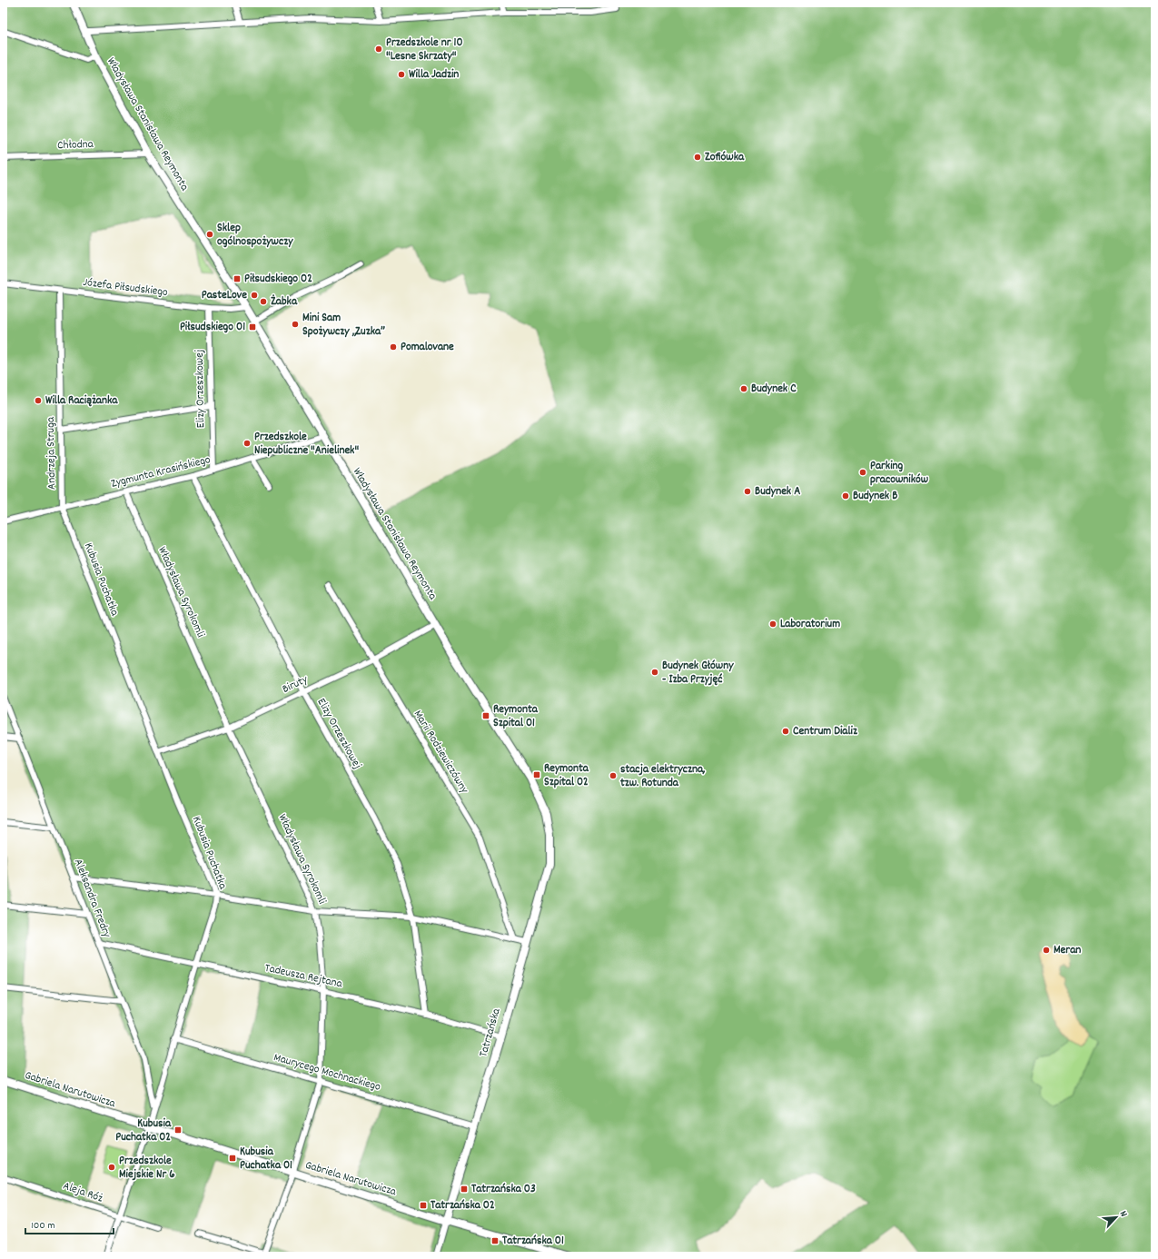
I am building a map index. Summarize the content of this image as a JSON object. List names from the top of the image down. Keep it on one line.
{"streets":{"street":["Władysława Stanisława Reymonta","Chłodna","Józefa Piłsudskiego","Elizy Orzeszkowej","Andrzeja Struga","Zygmunta Krasińskiego","Kubusia Puchatka","Władysława Syrokomli","Biruty","Marii Rodziewiczówny","Aleksandra Fredry","Tadeusza Rejtana","Tatrzańska","Maurycego Mochnackiego","Gabriela Narutowicza","Aleja Róż"]},"crossings":[["Władysława Stanisława Reymonta","Chłodna"],["Władysława Stanisława Reymonta","Józefa Piłsudskiego"],["Władysława Stanisława Reymonta","Zygmunta Krasińskiego"],["Władysława Stanisława Reymonta","Biruty"],["Władysława Stanisława Reymonta","Tatrzańska"],["Józefa Piłsudskiego","Elizy Orzeszkowej"],["Józefa Piłsudskiego","Andrzeja Struga"],["Elizy Orzeszkowej","Zygmunta Krasińskiego"],["Elizy Orzeszkowej","Biruty"],["Elizy Orzeszkowej","Tadeusza Rejtana"],["Andrzeja Struga","Zygmunta Krasińskiego"],["Andrzeja Struga","Kubusia Puchatka"],["Zygmunta Krasińskiego","Kubusia Puchatka"],["Zygmunta Krasińskiego","Władysława Syrokomli"],["Kubusia Puchatka","Biruty"],["Kubusia Puchatka","Aleksandra Fredry"],["Kubusia Puchatka","Tadeusza Rejtana"],["Kubusia Puchatka","Maurycego Mochnackiego"],["Kubusia Puchatka","Gabriela Narutowicza"],["Kubusia Puchatka","Aleja Róż"],["Władysława Syrokomli","Biruty"],["Władysława Syrokomli","Tadeusza Rejtana"],["Władysława Syrokomli","Maurycego Mochnackiego"],["Władysława Syrokomli","Gabriela Narutowicza"],["Biruty","Marii Rodziewiczówny"],["Aleksandra Fredry","Tadeusza Rejtana"],["Tadeusza Rejtana","Tatrzańska"],["Tatrzańska","Maurycego Mochnackiego"],["Tatrzańska","Gabriela Narutowicza"]],"places":{"other":["Przedszkole nr 10 \"Lesne Skrzaty\"","Willa Jadzin","Zofiówka","Sklep ogólnospożywczy","PasteLove","Żabka","Mini Sam Spożywczy „Zuzka”","Pomalovane","Budynek C","Willa Raciążanka","Przedszkole Niepubliczne \"Anielinek\"","Parking pracowników","Budynek A","Budynek B","Laboratorium","Budynek Główny - Izba Przyjęć","Centrum Dializ","stacja elektryczna, tzw. Rotunda","Meran","Przedszkole Miejskie Nr 6"],"transit":["Piłsudskiego 02","Piłsudskiego 01","Reymonta Szpital 01","Reymonta Szpital 02","Kubusia Puchatka 02","Kubusia Puchatka 01","Tatrzańska 03","Tatrzańska 02","Tatrzańska 01"]},"scale_bar":"100 m","north":"top right"}
